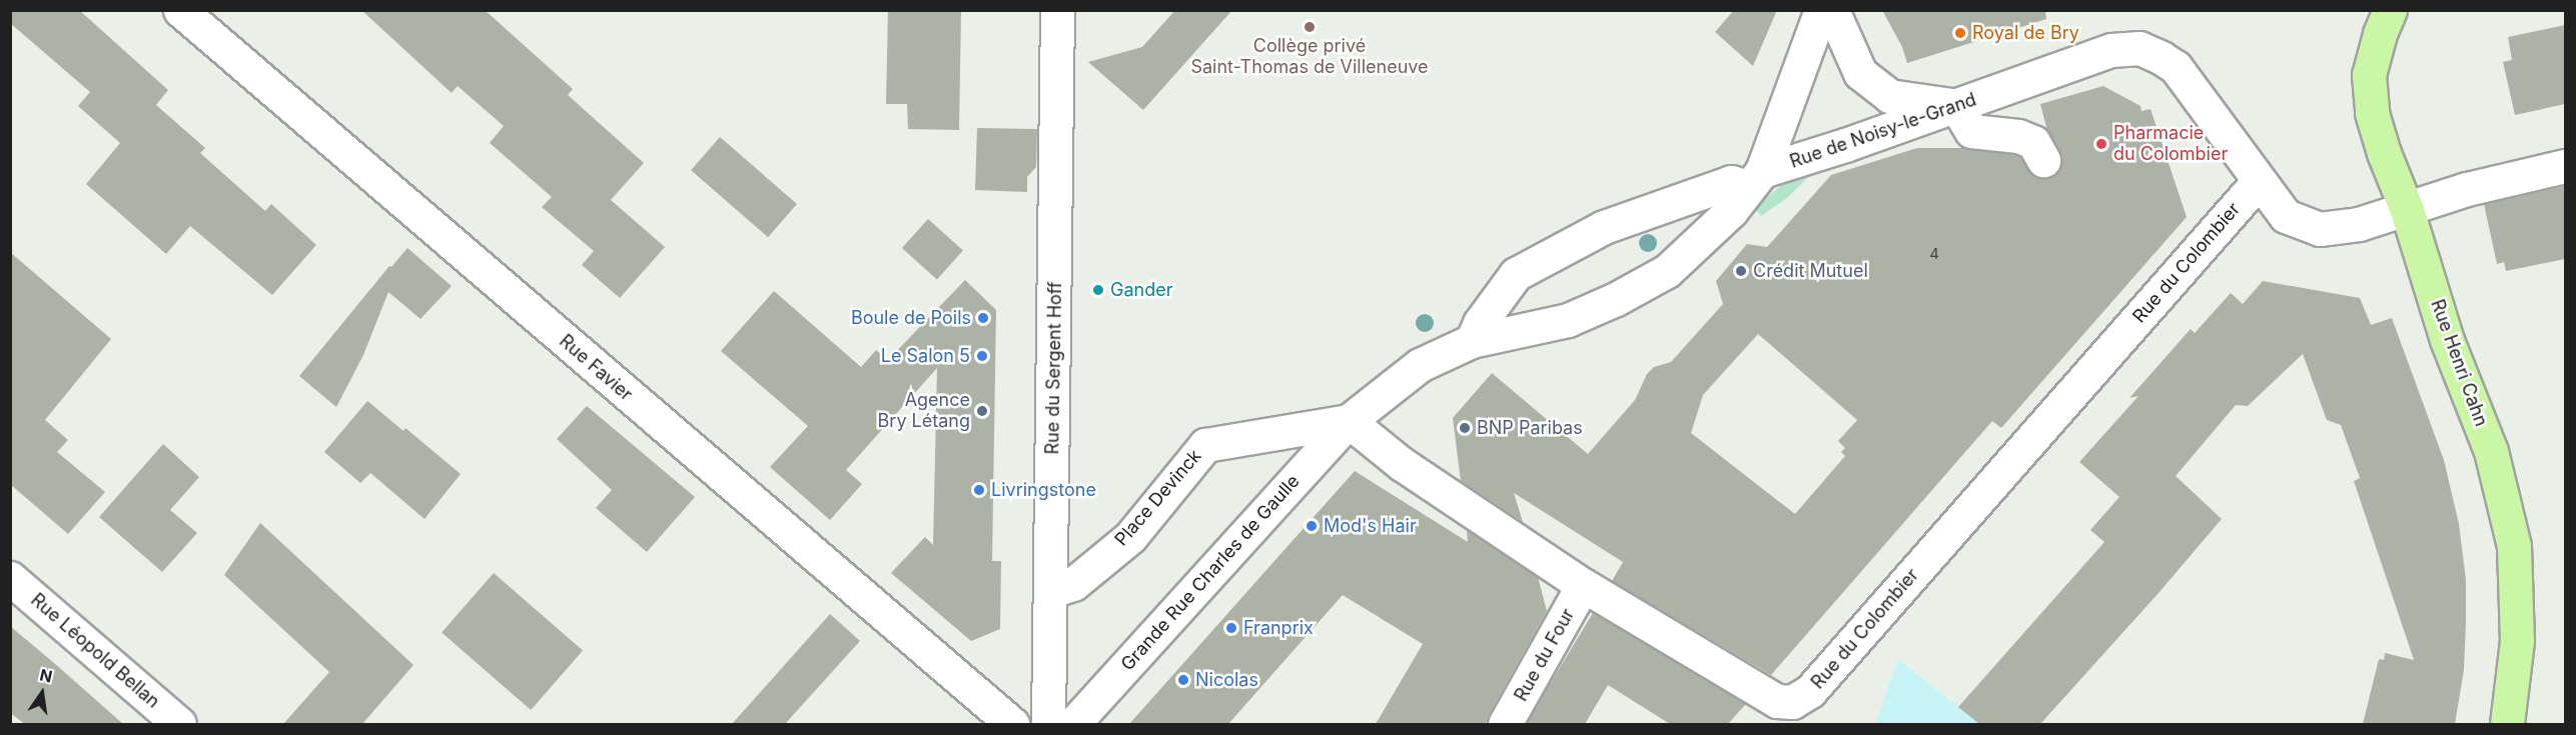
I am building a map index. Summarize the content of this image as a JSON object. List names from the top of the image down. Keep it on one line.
{"streets":{"main road":["Rue Henri Cahn"],"street":["Rue de Noisy-le-Grand","Rue du Colombier","Rue Favier","Rue du Sergent Hoff","Place Devinck","Grande Rue Charles de Gaulle","Rue Léopold Bellan","Rue du Four"]},"crossings":[["Rue de Noisy-le-Grand","Rue du Colombier"],["Rue de Noisy-le-Grand","Rue Henri Cahn"],["Rue du Colombier","Place Devinck"],["Rue du Colombier","Grande Rue Charles de Gaulle"],["Rue du Colombier","Rue du Four"],["Rue du Sergent Hoff","Place Devinck"],["Place Devinck","Grande Rue Charles de Gaulle"]],"places":["Collège privé Saint-Thomas de Villeneuve","Royal de Bry","Pharmacie du Colombier","Crédit Mutuel","Gander","Boule de Poils","Le Salon 5","Agence Bry Létang","BNP Paribas","Livringstone","Mod's Hair","Franprix","Nicolas"],"house_numbers":["4"],"north":"top"}
